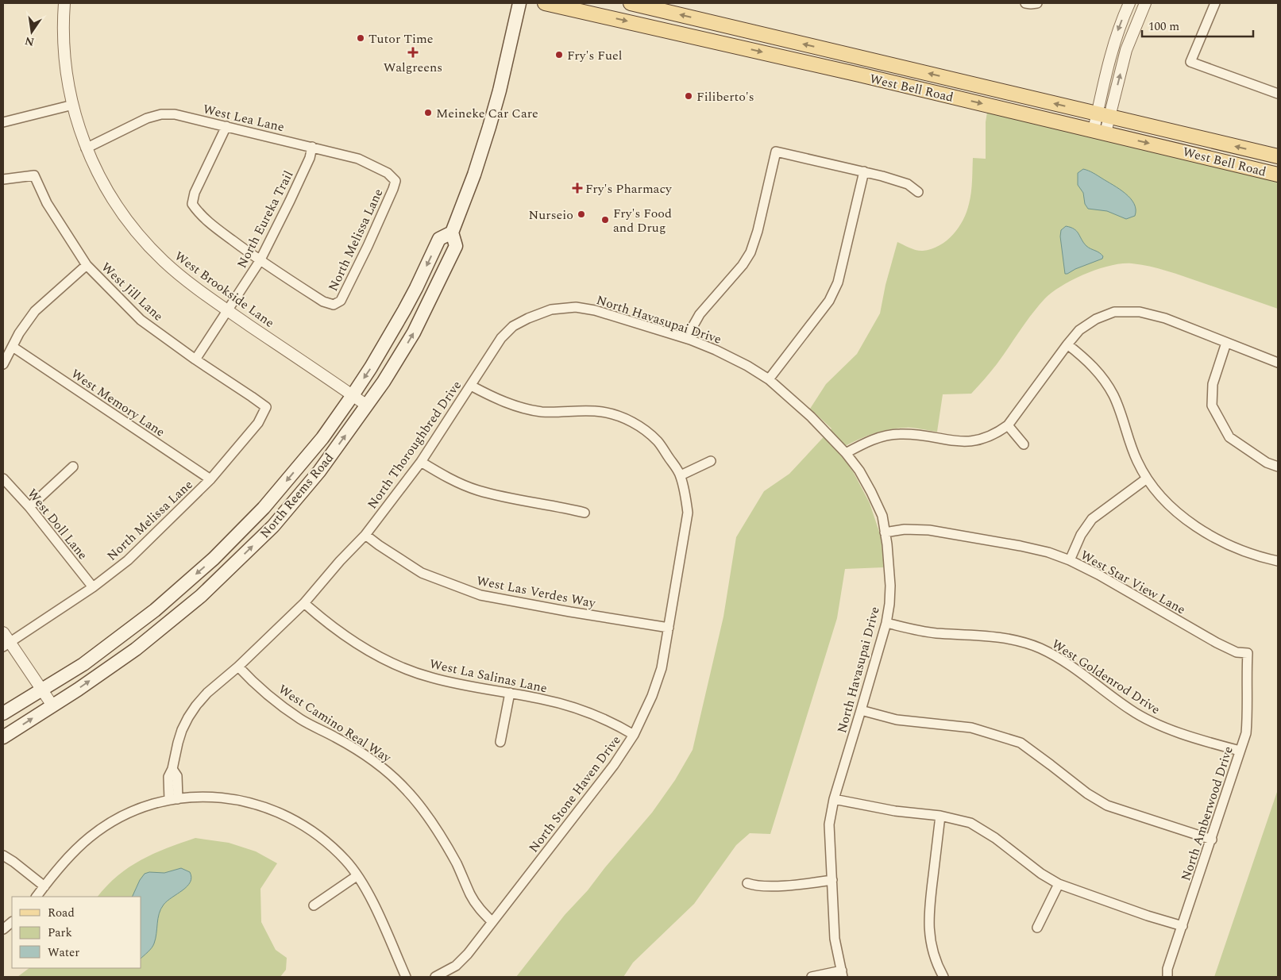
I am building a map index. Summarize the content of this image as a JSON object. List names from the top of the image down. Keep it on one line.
{"streets":{"main road":["West Bell Road","North Reems Road"],"street":["West Lea Lane","North Eureka Trail","North Melissa Lane","West Brookside Lane","West Jill Lane","North Havasupai Drive","West Memory Lane","North Thoroughbred Drive","West Doll Lane","West Star View Lane","West Las Verdes Way","West La Salinas Lane","West Goldenrod Drive","West Camino Real Way","North Stone Haven Drive","North Amberwood Drive"]},"crossings":[["West Lea Lane","North Eureka Trail"],["West Lea Lane","North Melissa Lane"],["West Lea Lane","West Brookside Lane"],["North Eureka Trail","North Melissa Lane"],["North Eureka Trail","West Brookside Lane"],["North Eureka Trail","West Jill Lane"],["North Melissa Lane","West Jill Lane"],["North Melissa Lane","West Memory Lane"],["North Melissa Lane","West Doll Lane"],["West Brookside Lane","North Reems Road"],["North Havasupai Drive","North Thoroughbred Drive"],["North Havasupai Drive","West Star View Lane"],["North Havasupai Drive","West Goldenrod Drive"],["North Thoroughbred Drive","West Las Verdes Way"],["North Thoroughbred Drive","West La Salinas Lane"],["North Thoroughbred Drive","West Camino Real Way"],["North Thoroughbred Drive","North Stone Haven Drive"],["West Star View Lane","North Amberwood Drive"],["West Las Verdes Way","North Stone Haven Drive"],["West La Salinas Lane","North Stone Haven Drive"],["West Goldenrod Drive","North Amberwood Drive"],["West Camino Real Way","North Stone Haven Drive"]],"places":{"other":["Tutor Time","Fry's Fuel","Filiberto's","Meineke Car Care","Nurseio","Fry's Food and Drug"],"health":["Walgreens","Fry's Pharmacy"]},"legend":["Road","Park","Water"],"scale_bar":"100 m","north":"bottom"}
